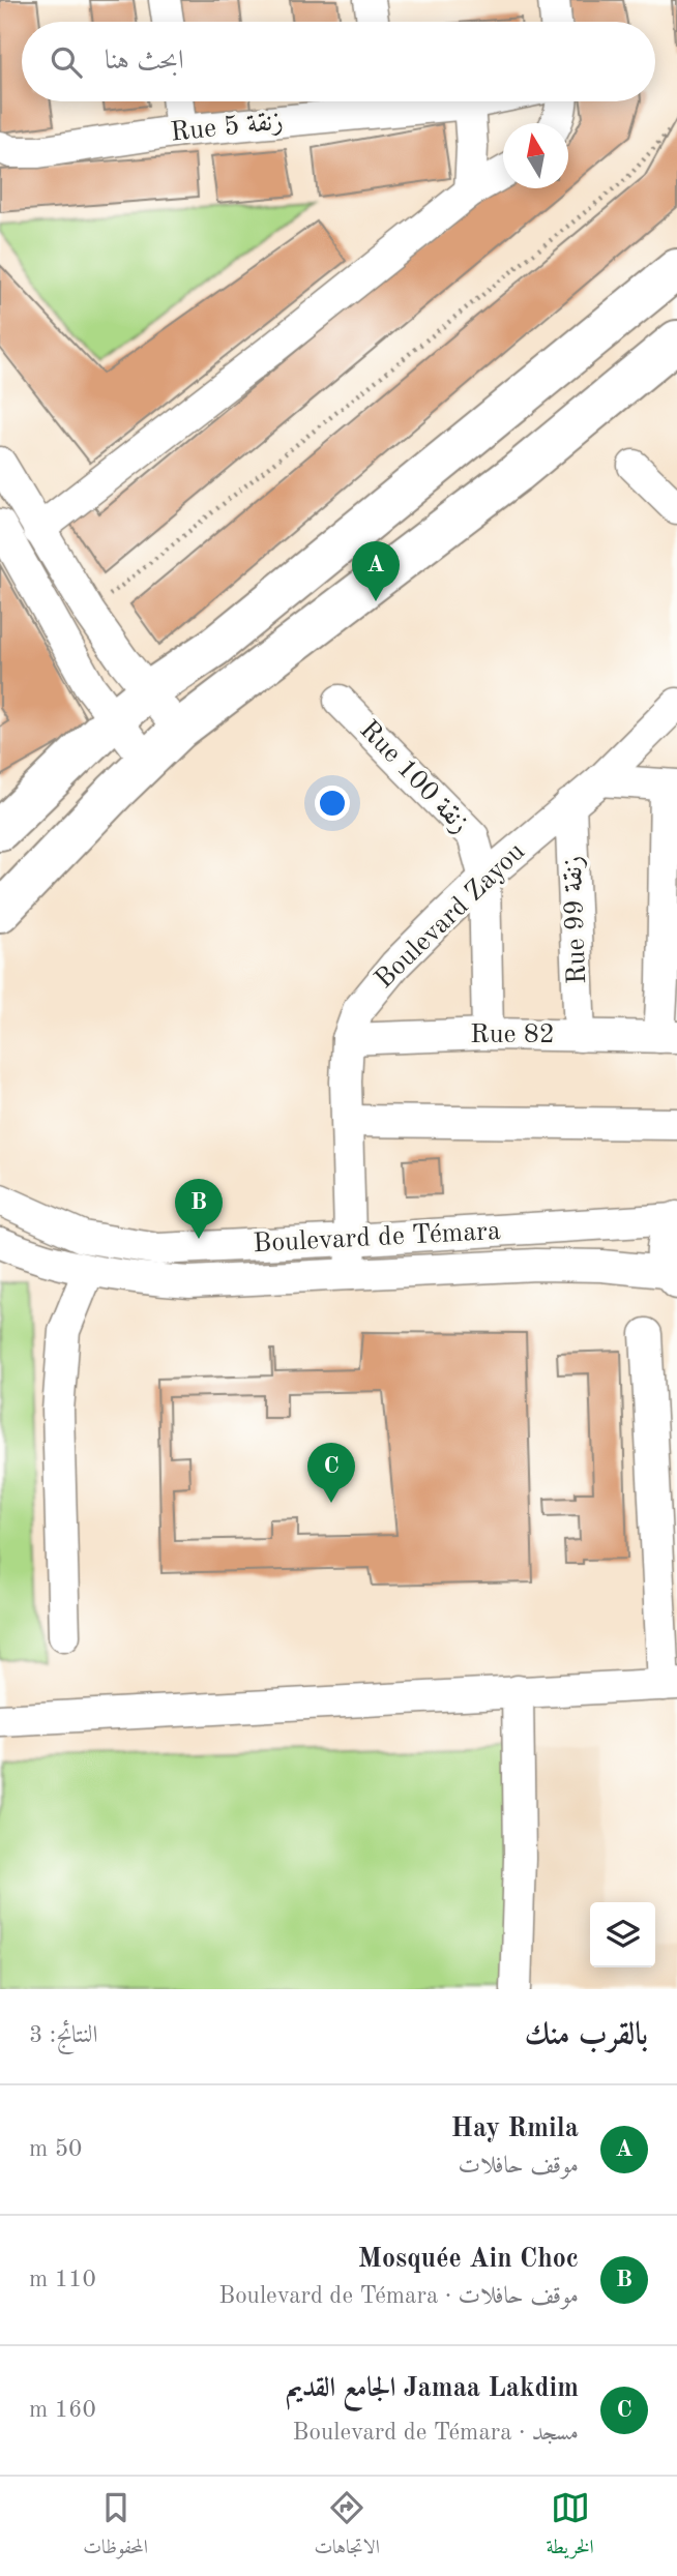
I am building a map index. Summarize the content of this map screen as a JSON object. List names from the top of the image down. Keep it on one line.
{"streets":{"street":["Rue 5 زنقة","Rue 100 زنقة","Boulevard Zayou","Rue 99 زنقة","Rue 82","Boulevard de Témara"]},"crossings":[["Rue 100 زنقة","Boulevard Zayou"],["Rue 100 زنقة","Rue 82"],["Boulevard Zayou","Rue 99 زنقة"],["Boulevard Zayou","Rue 82"],["Boulevard Zayou","Boulevard de Témara"],["Rue 99 زنقة","Rue 82"]],"north":"top","page":{"search":"ابحث هنا","pins":["A","B","C"],"heading":["بالقرب منك","النتائج: 3"],"list":[{"mark":"A","name":"Hay Rmila","note":"موقف حافلات","value":"50 m"},{"mark":"B","name":"Mosquée Ain Choc","note":"موقف حافلات · Boulevard de Témara","value":"110 m"},{"mark":"C","name":"Jamaa Lakdim الجامع القديم","note":"مسجد · Boulevard de Témara","value":"160 m"}],"nav":["الخريطة","الاتجاهات","المحفوظات"]}}
